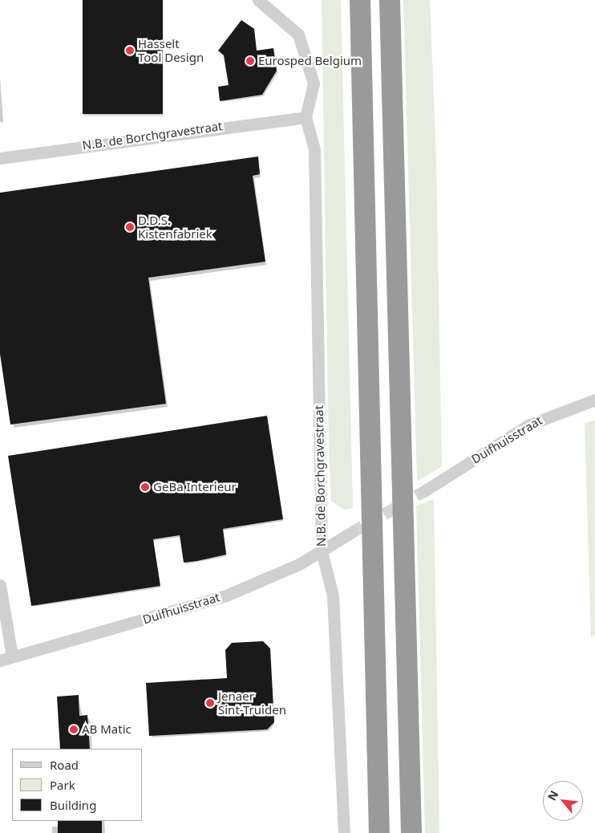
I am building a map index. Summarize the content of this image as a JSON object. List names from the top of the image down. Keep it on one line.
{"streets":{"street":["N.B. de Borchgravestraat","Duifhuisstraat"]},"crossings":[["N.B. de Borchgravestraat","Duifhuisstraat"]],"places":["Hasselt Tool Design","Eurosped Belgium","D.D.S. Kistenfabriek","GeBa Interieur","Jenaer Sint-Truiden","AB Matic"],"legend":["Road","Park","Building"],"north":"top left"}
